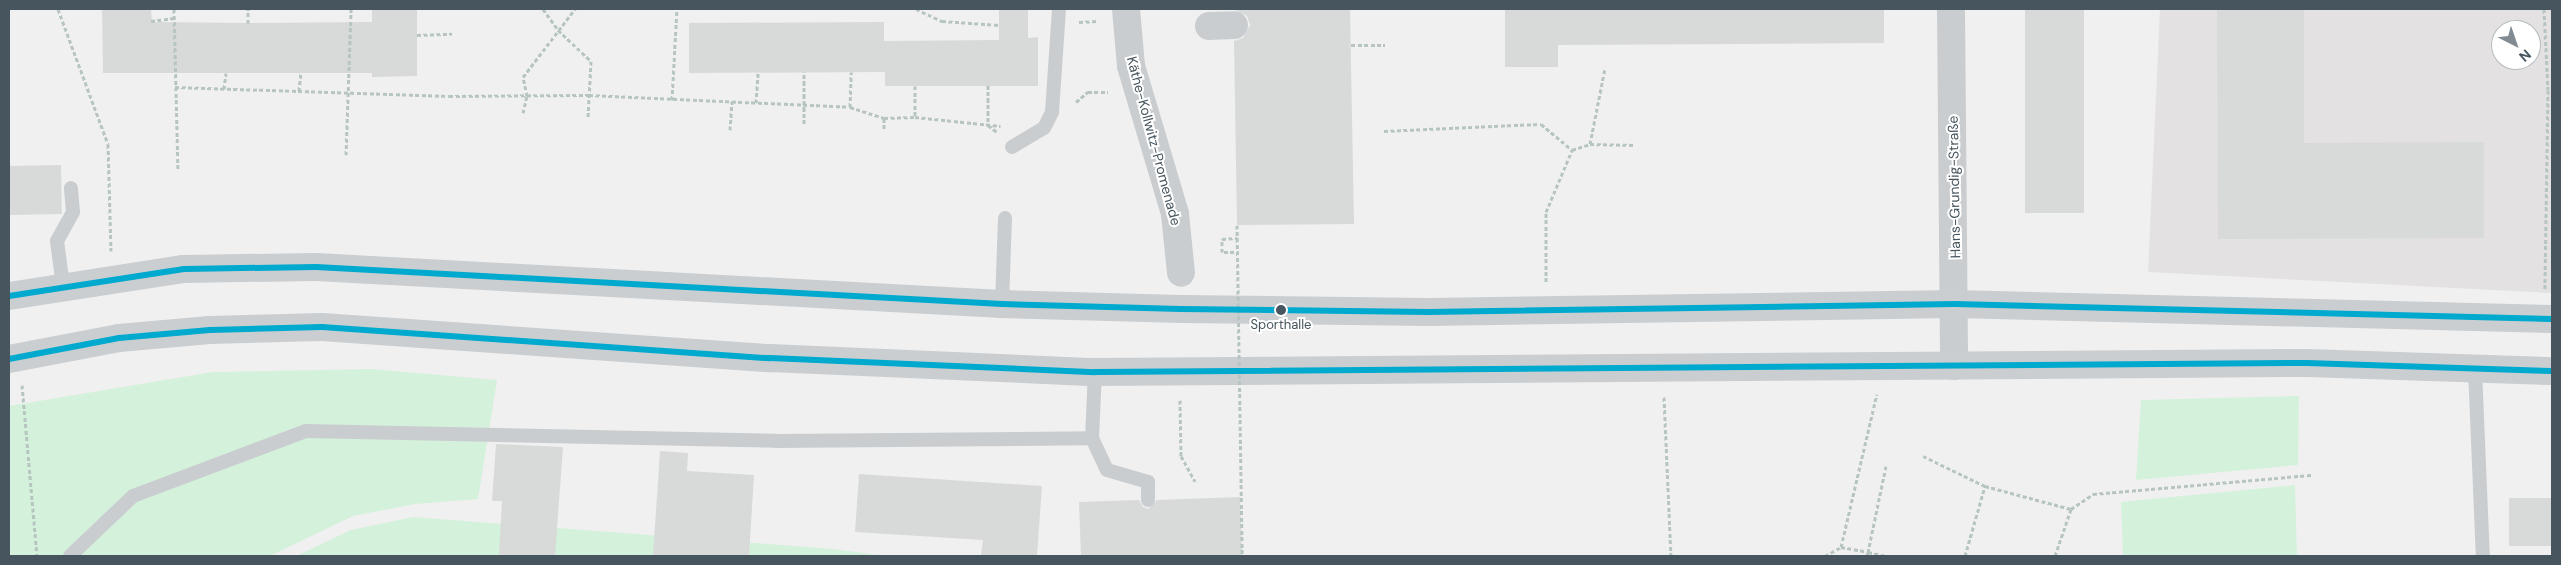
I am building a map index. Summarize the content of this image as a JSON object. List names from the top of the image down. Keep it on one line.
{"streets":{"street":["Käthe-Kollwitz-Promenade","Hans-Grundig-Straße"]},"places":["Sporthalle"],"north":"bottom right"}
